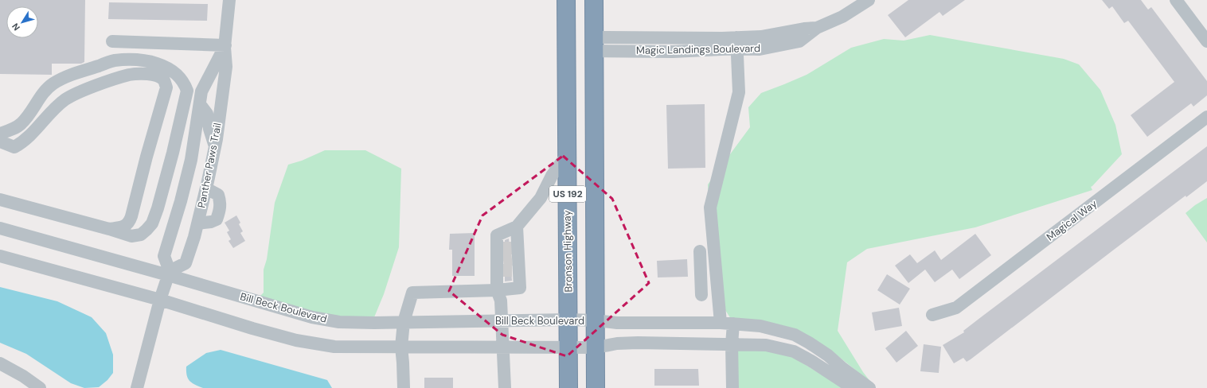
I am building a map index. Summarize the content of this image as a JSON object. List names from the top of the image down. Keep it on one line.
{"streets":{"highway":["US 192","Bronson Highway"],"street":["Magic Landings Boulevard","Panther Paws Trail","Magical Way","Bill Beck Boulevard"]},"crossings":[["Magic Landings Boulevard","US 192"],["Panther Paws Trail","Bill Beck Boulevard"],["US 192","Bill Beck Boulevard"],["Bronson Highway","Bill Beck Boulevard"]],"north":"bottom left"}
